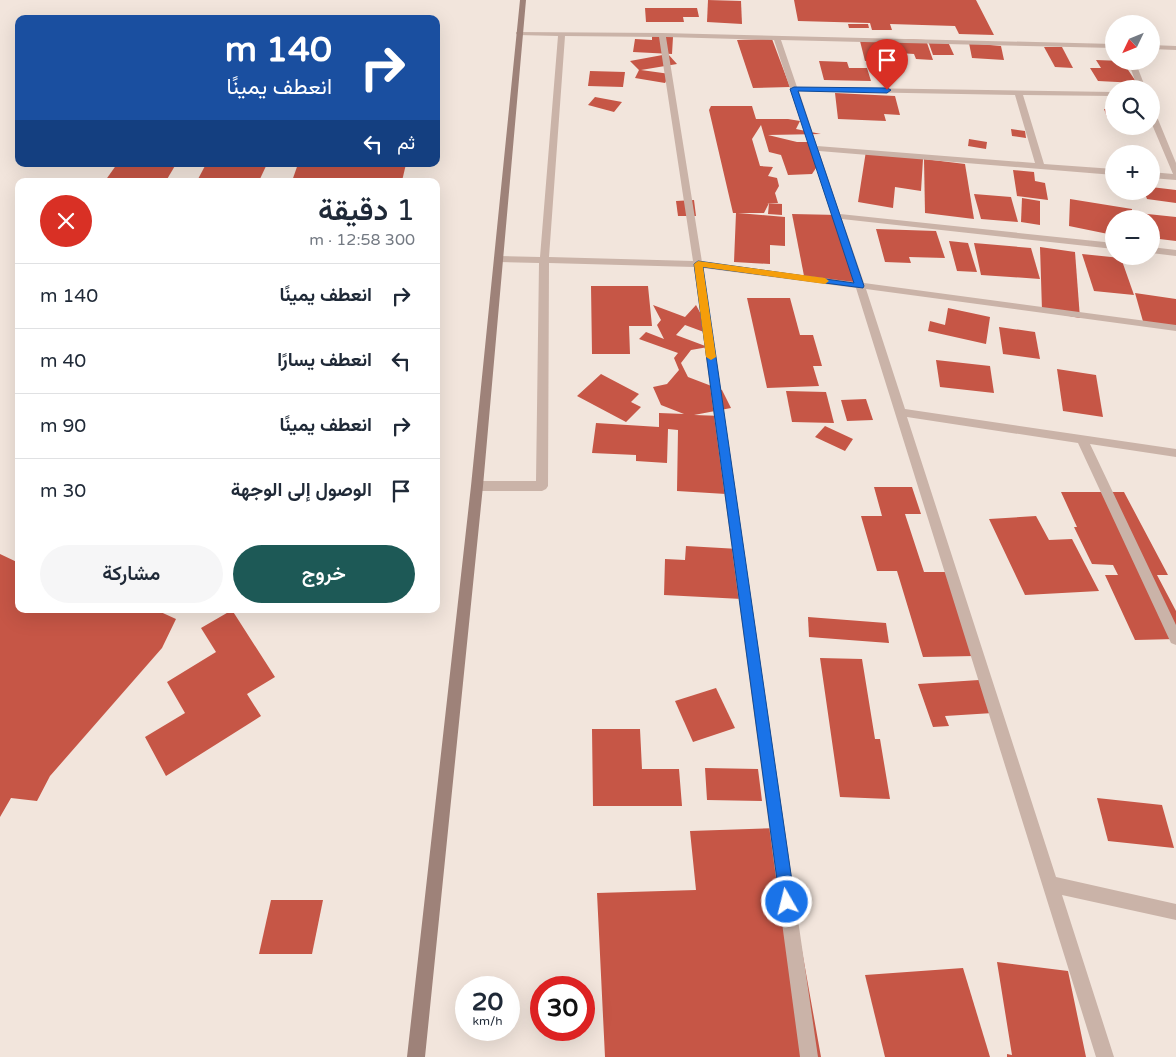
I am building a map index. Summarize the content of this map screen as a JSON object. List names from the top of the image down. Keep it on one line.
{"north":"bottom left","page":{"map_buttons":["+","−"],"turn":["140 m","انعطف يمينًا"],"then":"ثم","heading":["1 دقيقة","300 m · 12:58"],"list":[{"name":"انعطف يمينًا","value":"140 m"},{"name":"انعطف يسارًا","value":"40 m"},{"name":"انعطف يمينًا","value":"90 m"},{"name":"الوصول إلى الوجهة","value":"30 m"}],"buttons":["خروج","مشاركة"],"speed":"20 km/h","limit":"30"}}
